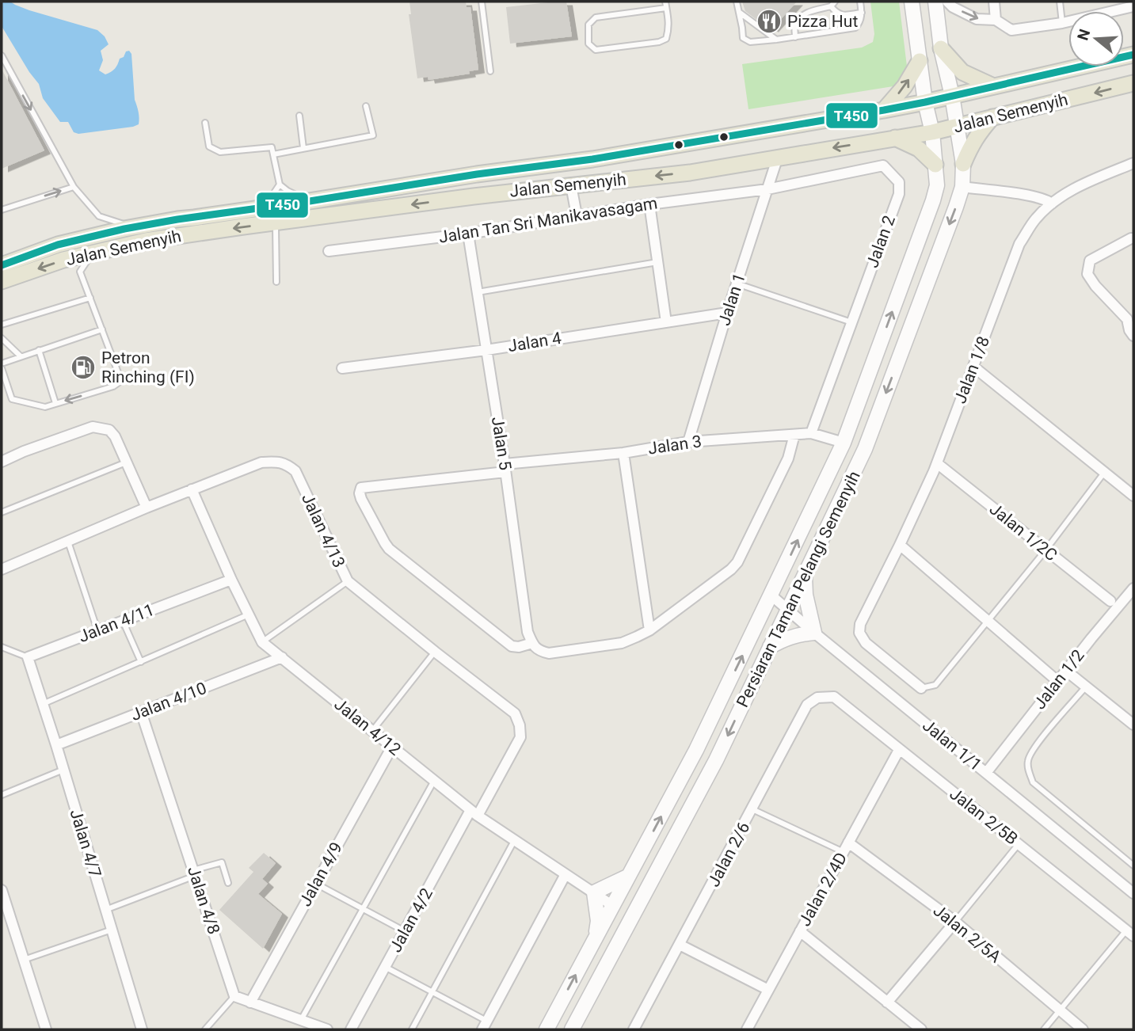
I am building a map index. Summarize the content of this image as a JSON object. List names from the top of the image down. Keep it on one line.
{"streets":{"main road":["Jalan Semenyih"],"street":["Jalan Tan Sri Manikavasagam","Jalan 2","Jalan 1","Jalan 4","Jalan 1/8","Jalan 5","Jalan 3","Jalan 4/13","Jalan 1/2C","Persiaran Taman Pelangi Semenyih","Jalan 4/11","Jalan 1/2","Jalan 4/10","Jalan 4/12","Jalan 1/1","Jalan 2/5B","Jalan 4/7","Jalan 2/6","Jalan 4/9","Jalan 2/4D","Jalan 4/8","Jalan 4/2","Jalan 2/5A"]},"crossings":[["Jalan Semenyih","Jalan 1"],["Jalan Semenyih","Persiaran Taman Pelangi Semenyih"],["Jalan Tan Sri Manikavasagam","Jalan 2"],["Jalan Tan Sri Manikavasagam","Jalan 1"],["Jalan Tan Sri Manikavasagam","Jalan 5"],["Jalan 2","Jalan 1"],["Jalan 2","Jalan 3"],["Jalan 1","Jalan 4"],["Jalan 1","Jalan 3"],["Jalan 4","Jalan 5"],["Jalan 1/8","Jalan 1/2C"],["Jalan 5","Jalan 3"],["Jalan 3","Persiaran Taman Pelangi Semenyih"],["Jalan 4/13","Jalan 4/12"],["Jalan 4/13","Jalan 4/2"],["Persiaran Taman Pelangi Semenyih","Jalan 4/12"],["Persiaran Taman Pelangi Semenyih","Jalan 1/1"],["Jalan 4/11","Jalan 4/12"],["Jalan 4/11","Jalan 4/7"],["Jalan 1/2","Jalan 1/1"],["Jalan 4/10","Jalan 4/12"],["Jalan 4/10","Jalan 4/7"],["Jalan 4/10","Jalan 4/8"],["Jalan 4/12","Jalan 4/9"],["Jalan 4/12","Jalan 4/2"],["Jalan 2/5B","Jalan 2/6"],["Jalan 2/5B","Jalan 2/4D"],["Jalan 2/4D","Jalan 2/5A"]],"places":{"restaurant":["Pizza Hut"],"fuel station":["Petron Rinching (FI)"]},"lines":["transit line T450"],"north":"left"}
